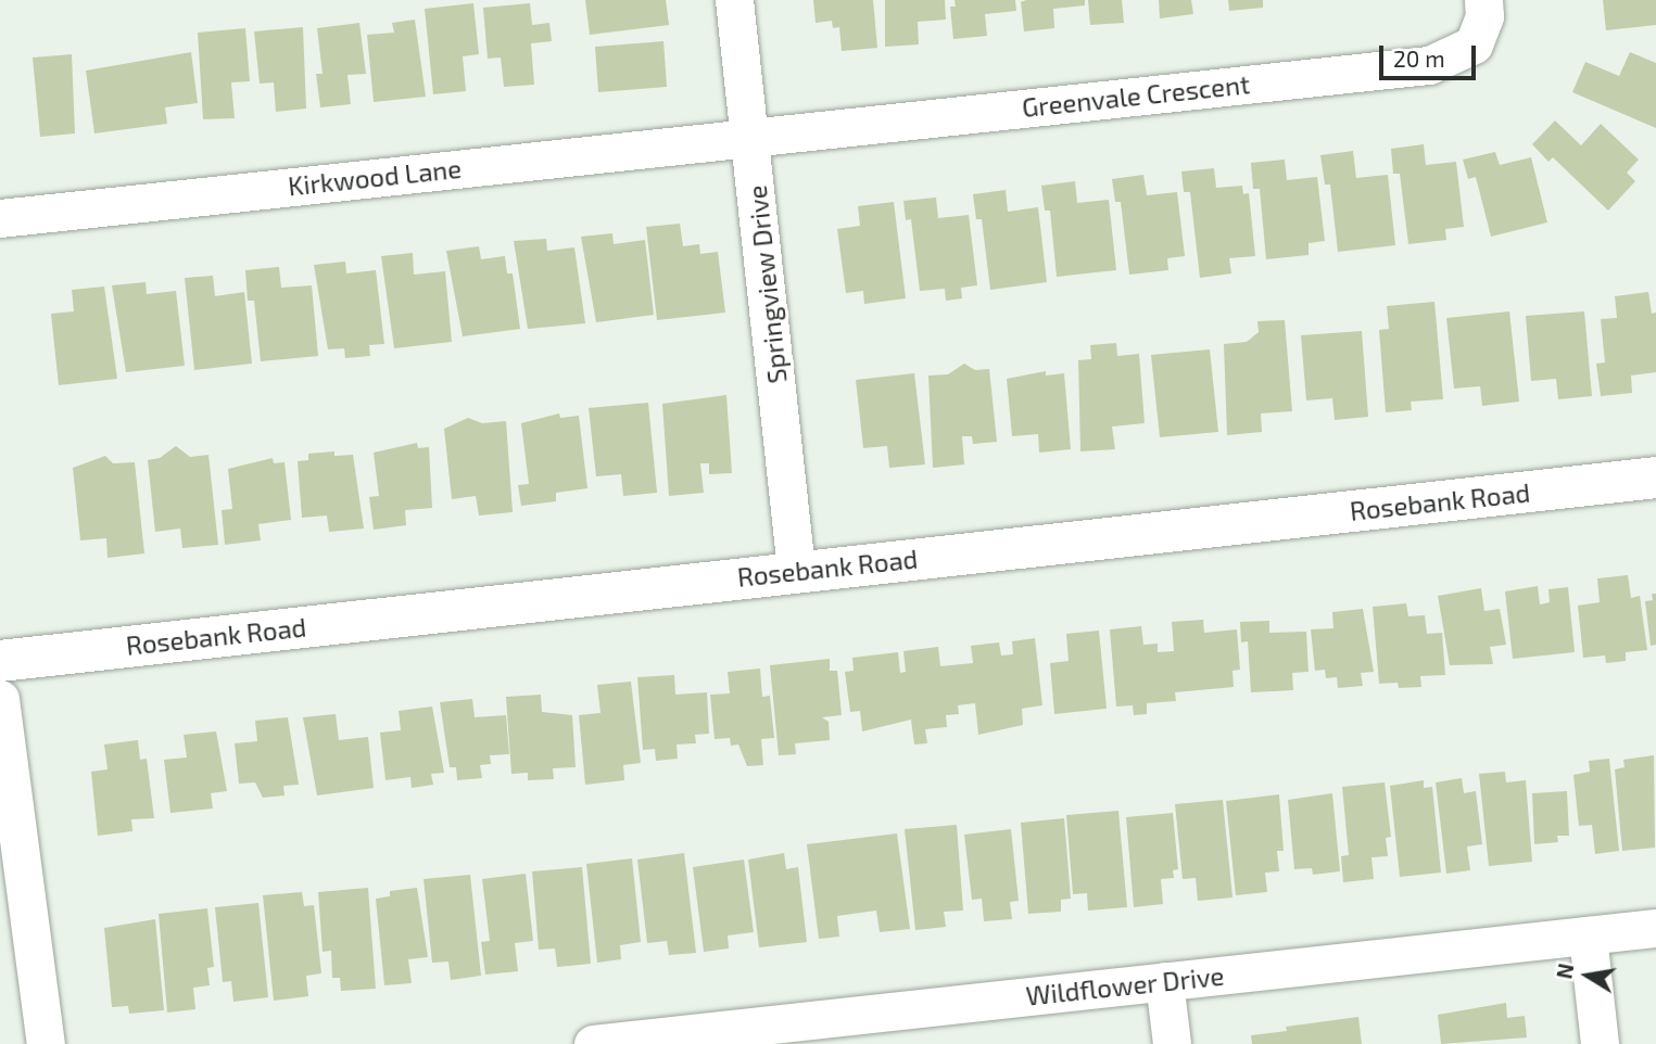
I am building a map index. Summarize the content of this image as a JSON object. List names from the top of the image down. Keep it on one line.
{"streets":{"street":["Greenvale Crescent","Kirkwood Lane","Springview Drive","Rosebank Road","Wildflower Drive"]},"crossings":[["Greenvale Crescent","Kirkwood Lane"],["Greenvale Crescent","Springview Drive"],["Kirkwood Lane","Springview Drive"],["Springview Drive","Rosebank Road"]],"scale_bar":"20 m","north":"left"}
